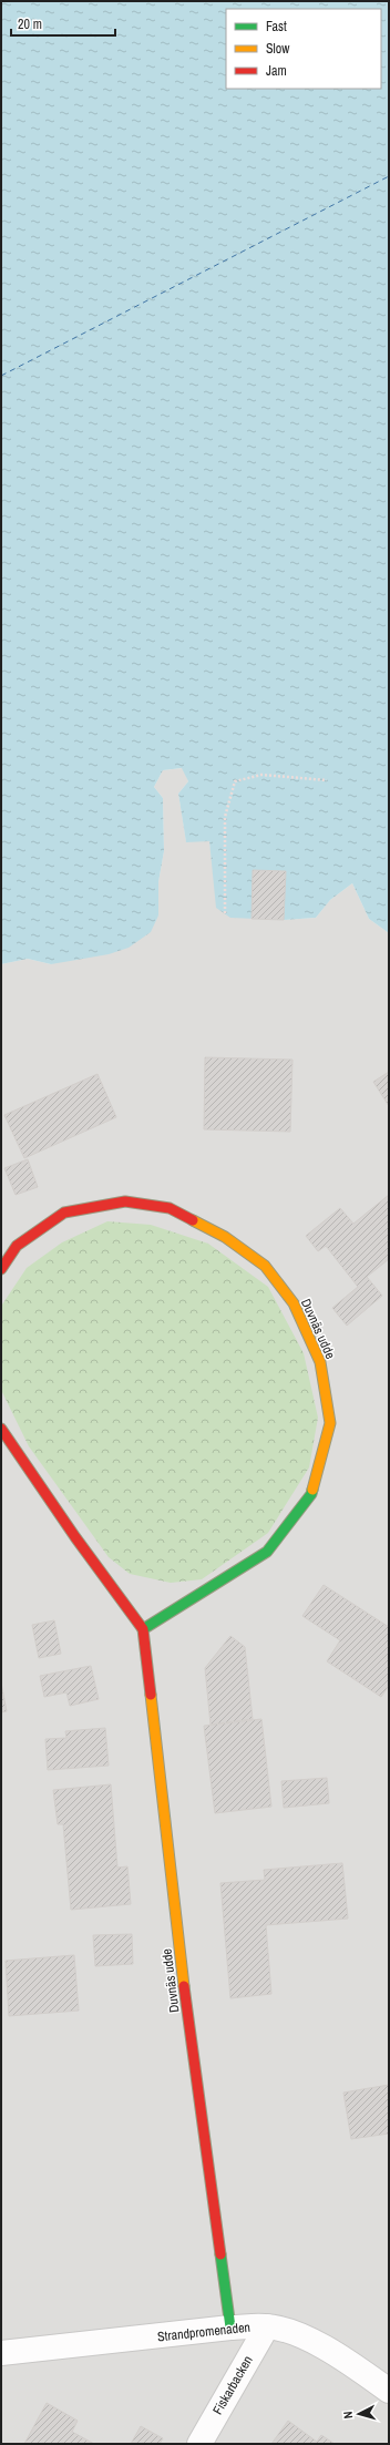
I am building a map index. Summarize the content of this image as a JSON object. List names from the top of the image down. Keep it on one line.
{"streets":{"street":["Duvnäs udde","Strandpromenaden","Fiskarbacken"]},"crossings":[["Duvnäs udde","Strandpromenaden"],["Strandpromenaden","Fiskarbacken"]],"legend":["Fast","Slow","Jam"],"scale_bar":"20 m","north":"left"}
